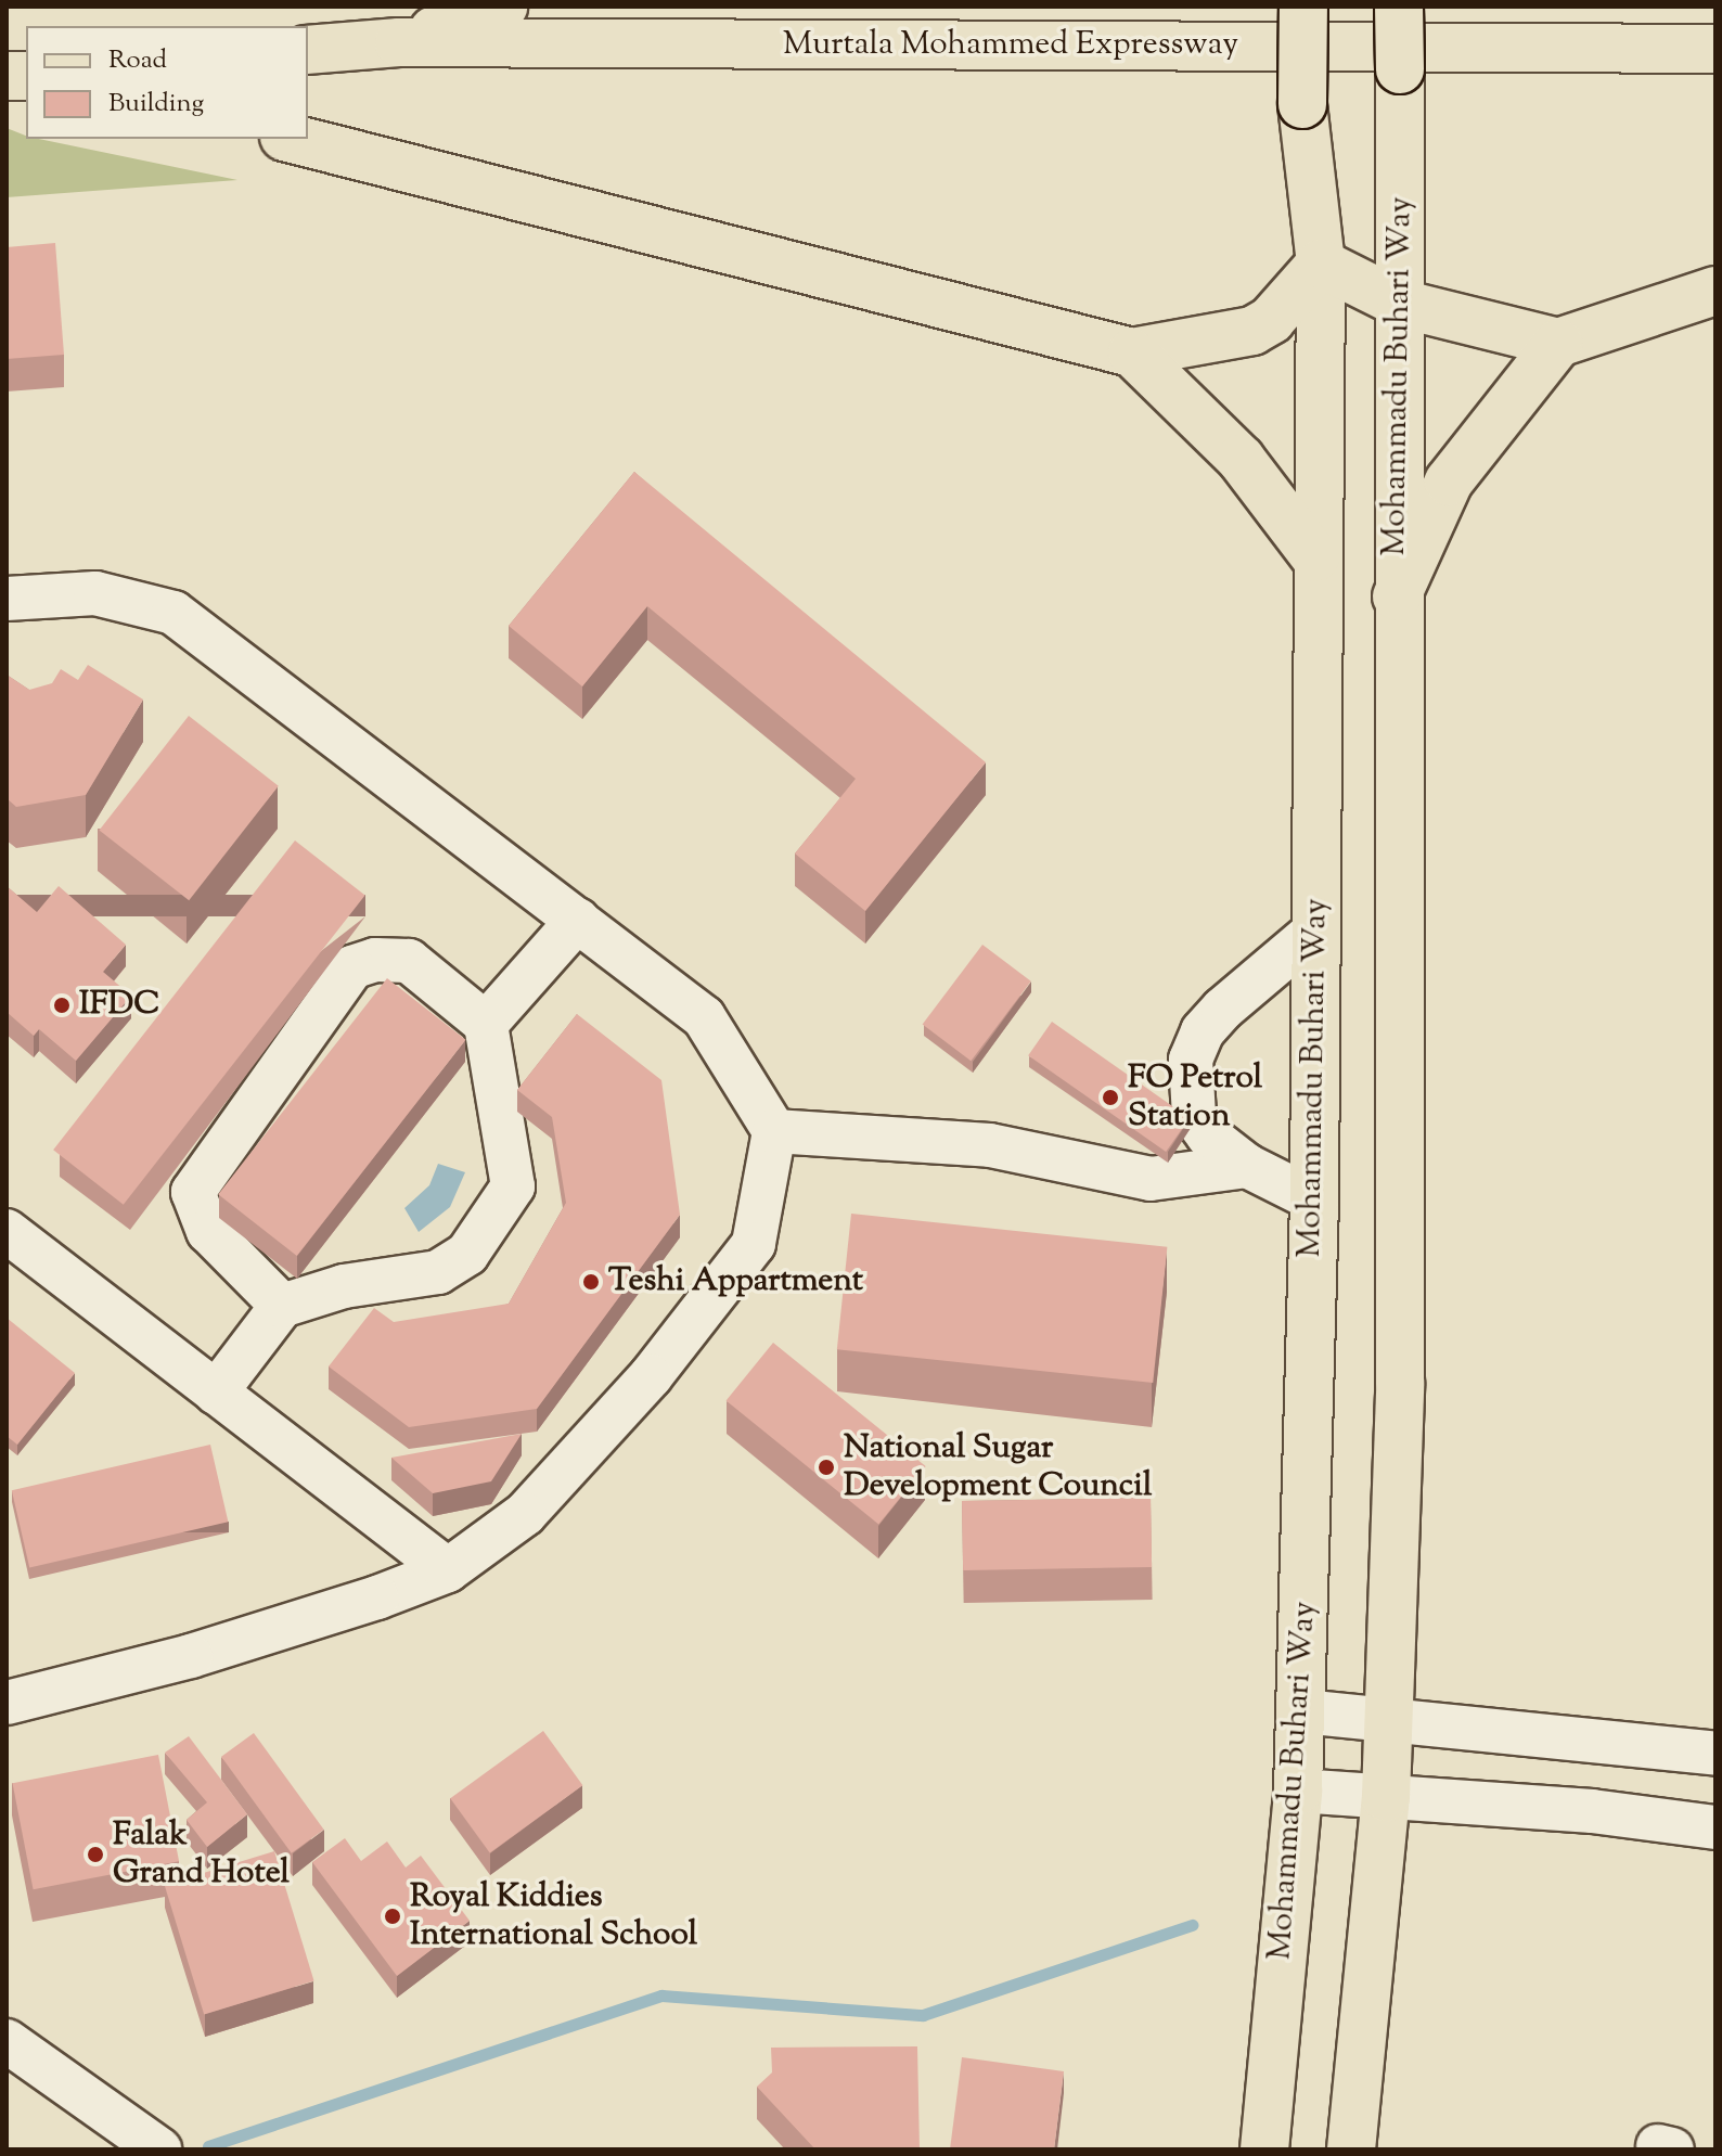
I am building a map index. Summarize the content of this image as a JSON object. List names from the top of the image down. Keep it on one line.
{"streets":{"main road":["Murtala Mohammed Expressway","Mohammadu Buhari Way"]},"places":["IFDC","FO Petrol Station","Teshi Appartment","National Sugar Development Council","Falak Grand Hotel","Royal Kiddies International School"],"legend":["Road","Building"]}
